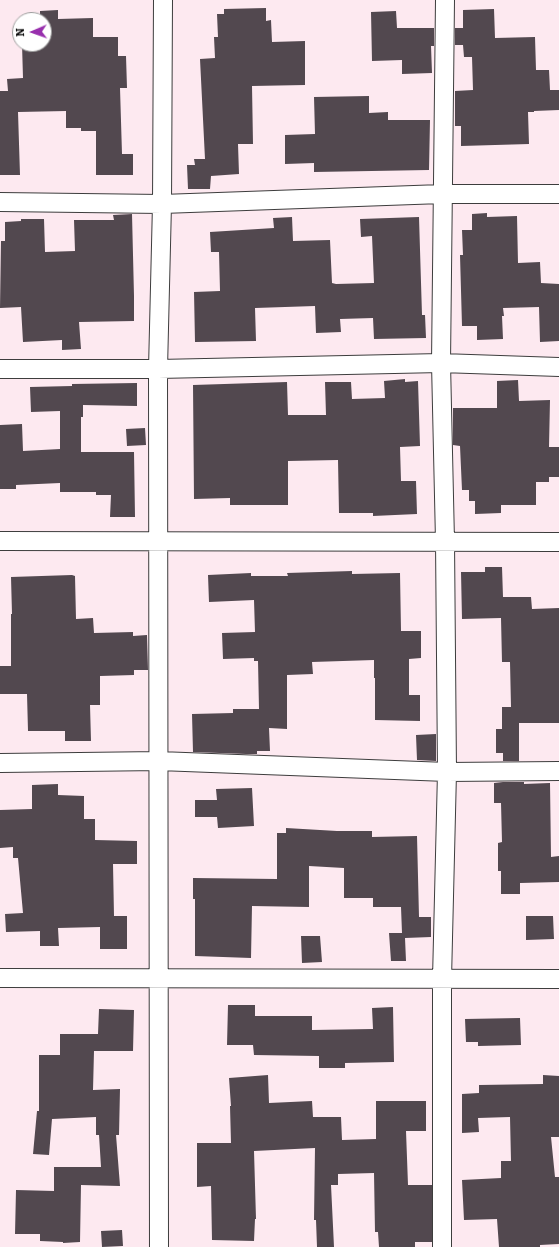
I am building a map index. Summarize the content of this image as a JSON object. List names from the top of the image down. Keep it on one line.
{"north":"left"}
